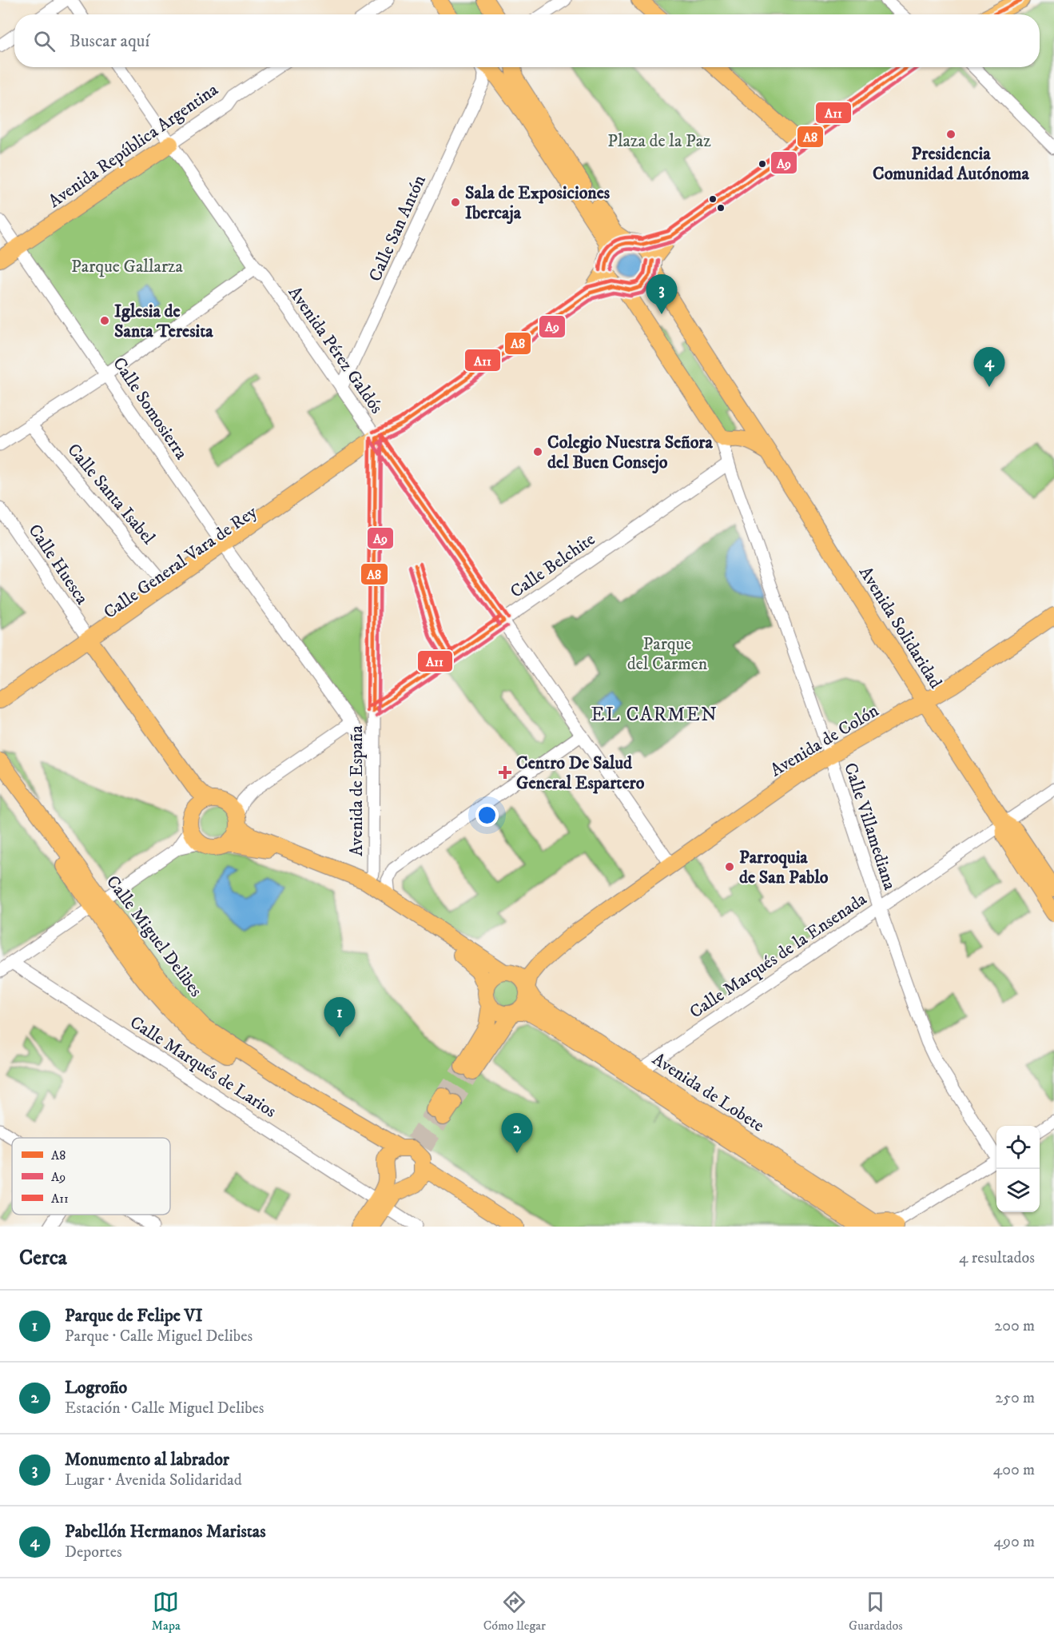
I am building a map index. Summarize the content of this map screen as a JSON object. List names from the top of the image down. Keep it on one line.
{"streets":{"main road":["Avenida República Argentina","Calle General Vara de Rey","Avenida Solidaridad","Avenida de Colón","Calle Miguel Delibes","Avenida de Lobete"],"street":["Calle San Antón","Avenida Pérez Galdós","Calle Somosierra","Calle Santa Isabel","Calle Huesca","Calle Belchite","Avenida de España","Calle Villamediana","Calle Marqués de la Ensenada","Calle Marqués de Larios"]},"crossings":[["Avenida República Argentina","Avenida Pérez Galdós"],["Avenida República Argentina","Calle Somosierra"],["Calle San Antón","Avenida Pérez Galdós"],["Avenida Pérez Galdós","Calle General Vara de Rey"],["Avenida Pérez Galdós","Calle Belchite"],["Avenida Pérez Galdós","Avenida de Colón"],["Avenida Pérez Galdós","Avenida de España"],["Calle Somosierra","Calle General Vara de Rey"],["Calle Somosierra","Avenida de España"],["Calle Santa Isabel","Calle General Vara de Rey"],["Calle General Vara de Rey","Calle Huesca"],["Calle General Vara de Rey","Avenida Solidaridad"],["Calle General Vara de Rey","Avenida de España"],["Calle Belchite","Avenida de España"],["Calle Belchite","Calle Villamediana"],["Avenida Solidaridad","Avenida de Colón"],["Avenida Solidaridad","Calle Marqués de la Ensenada"],["Avenida de Colón","Calle Villamediana"],["Avenida de Colón","Avenida de Lobete"],["Calle Villamediana","Calle Marqués de la Ensenada"],["Calle Marqués de la Ensenada","Avenida de Lobete"]],"districts":["EL CARMEN"],"parks":["Plaza de la Paz","Parque Gallarza","Parque del Carmen"],"places":{"other":["Presidencia Comunidad Autónoma","Sala de Exposiciones Ibercaja","Iglesia de Santa Teresita","Colegio Nuestra Señora del Buen Consejo","Parroquia de San Pablo"],"health":["Centro De Salud General Espartero"]},"lines":["transit line A8","transit line A9","transit line A11"],"legend":["A8","A9","A11"],"page":{"search":"Buscar aquí","pins":["3","4","1","2"],"heading":["Cerca","4 resultados"],"list":[{"mark":"1","name":"Parque de Felipe VI","note":"Parque · Calle Miguel Delibes","value":"200 m"},{"mark":"2","name":"Logroño","note":"Estación · Calle Miguel Delibes","value":"250 m"},{"mark":"3","name":"Monumento al labrador","note":"Lugar · Avenida Solidaridad","value":"400 m"},{"mark":"4","name":"Pabellón Hermanos Maristas","note":"Deportes","value":"490 m"}],"nav":["Mapa","Cómo llegar","Guardados"]}}
